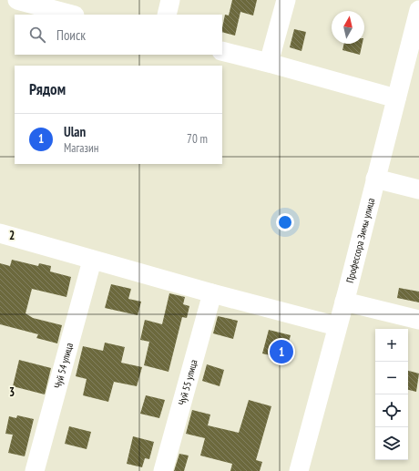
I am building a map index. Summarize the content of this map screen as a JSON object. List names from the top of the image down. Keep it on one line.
{"streets":{"street":["Профессора Зимы улица","Чуй 54 улица","Чуй 55 улица"]},"north":"top","page":{"search":"Поиск","heading":"Рядом","list":[{"mark":"1","name":"Ulan","note":"Магазин","value":"70 m"}],"map_buttons":["+","−"],"pins":"1"},"grid":{"rows":["2","3"]}}
